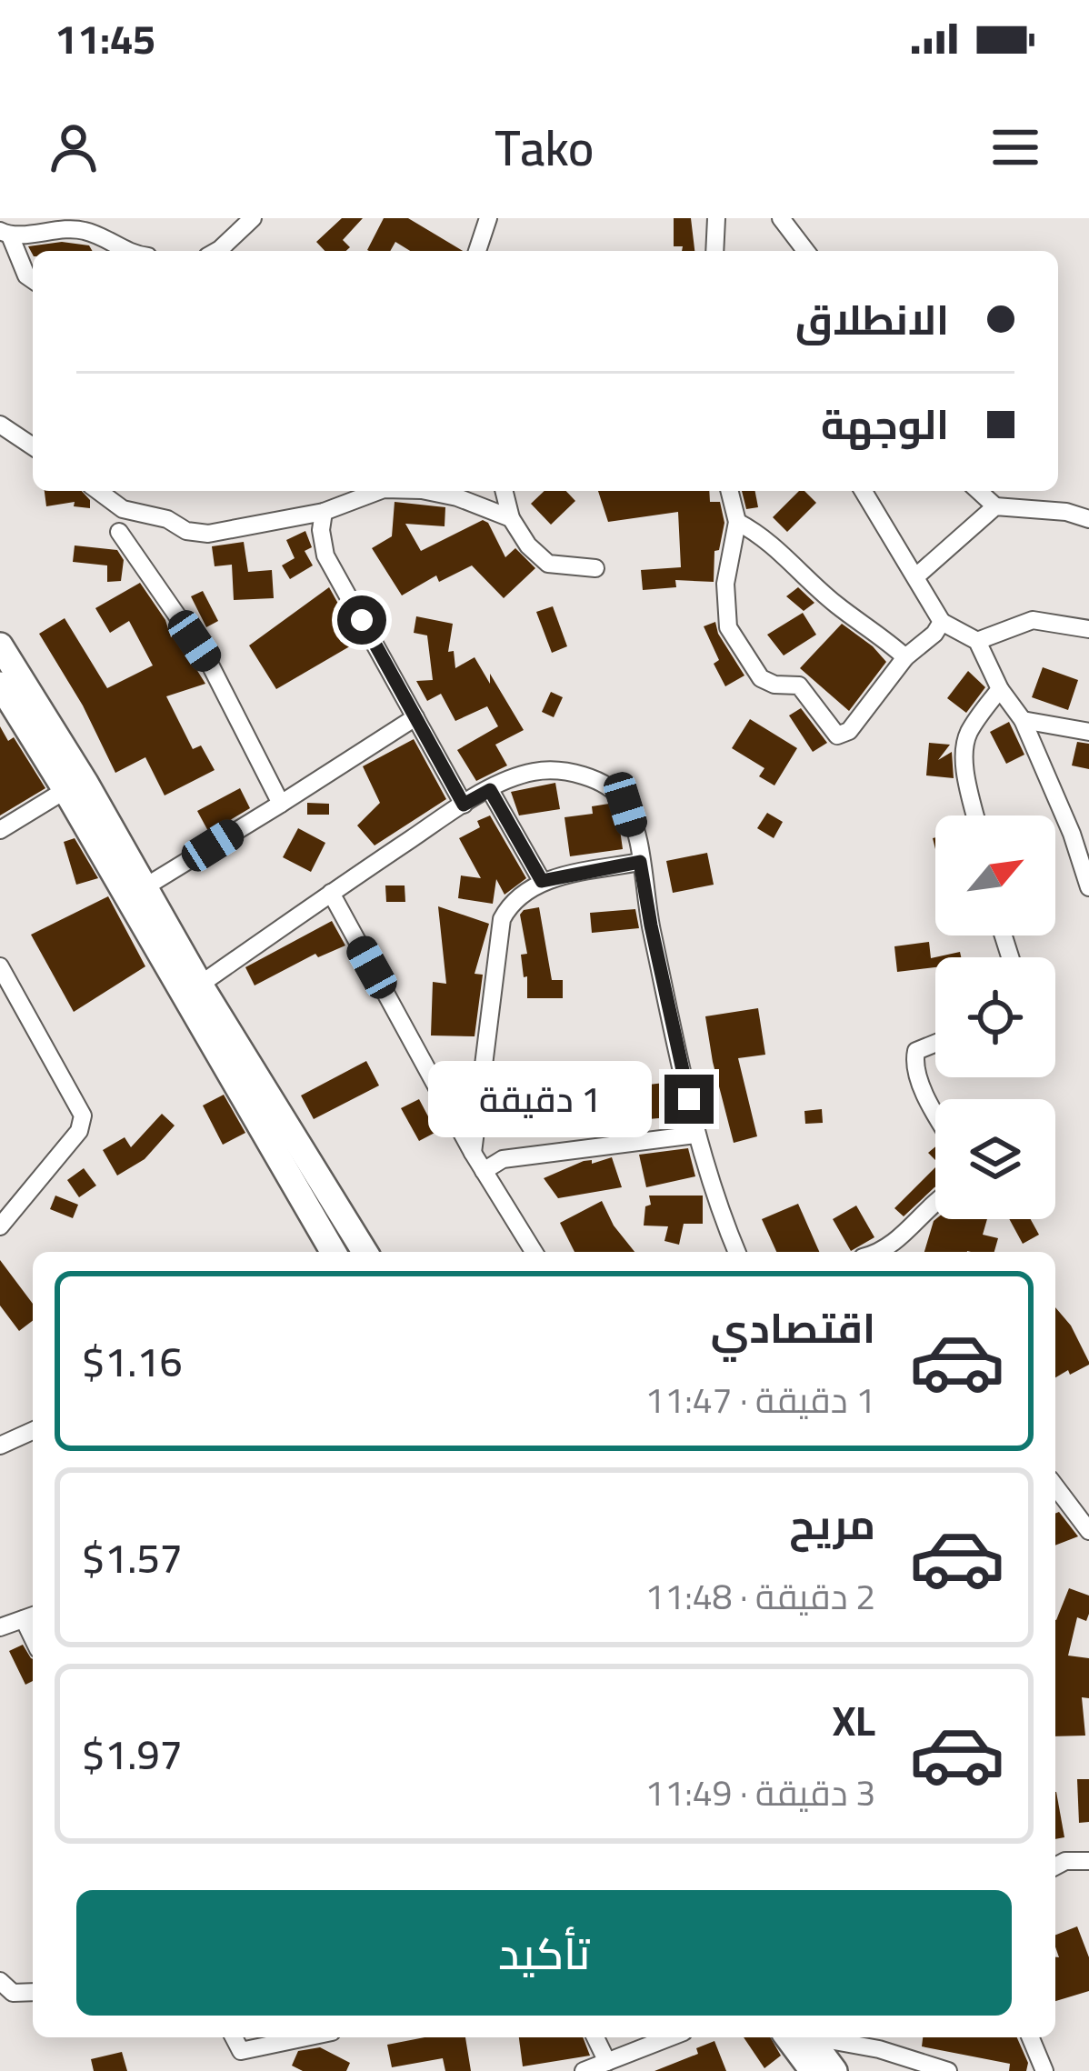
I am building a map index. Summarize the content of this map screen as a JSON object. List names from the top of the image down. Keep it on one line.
{"north":"top right","page":{"status":"11:45","header":"Tako","banner":["الانطلاق","الوجهة"],"bubble":"1 دقيقة","list":[{"name":"اقتصادي","note":"1 دقيقة · 11:47","value":"$1.16"},{"name":"مريح","note":"2 دقيقة · 11:48","value":"$1.57"},{"name":"XL","note":"3 دقيقة · 11:49","value":"$1.97"}],"buttons":"تأكيد"}}
